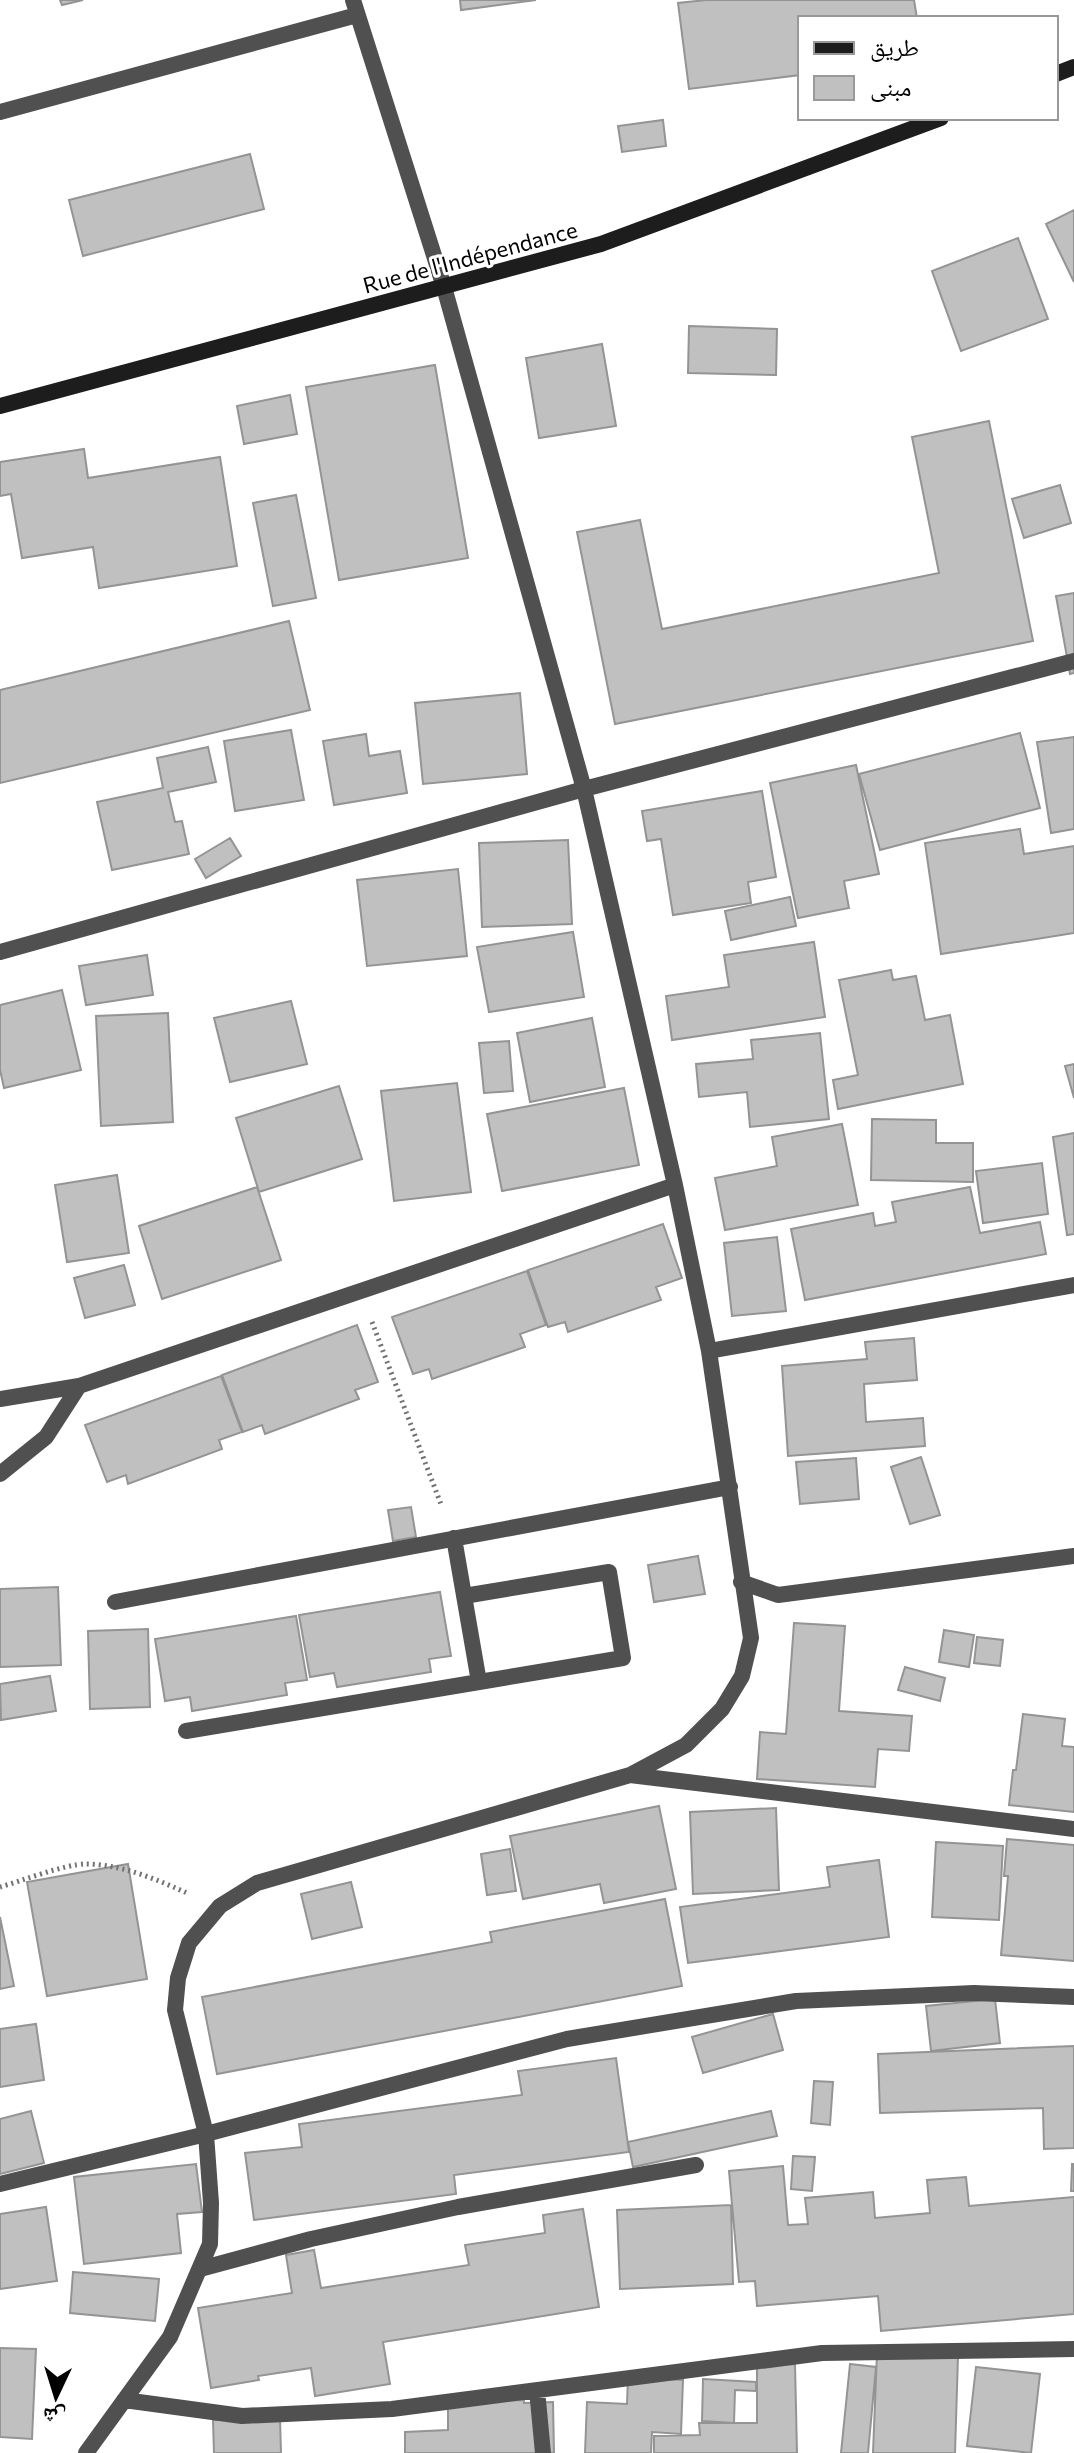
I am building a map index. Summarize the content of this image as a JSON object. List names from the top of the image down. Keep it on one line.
{"streets":{"main road":["Rue de l'Indépendance"]},"legend":["طريق","مبنى"],"north":"bottom"}
